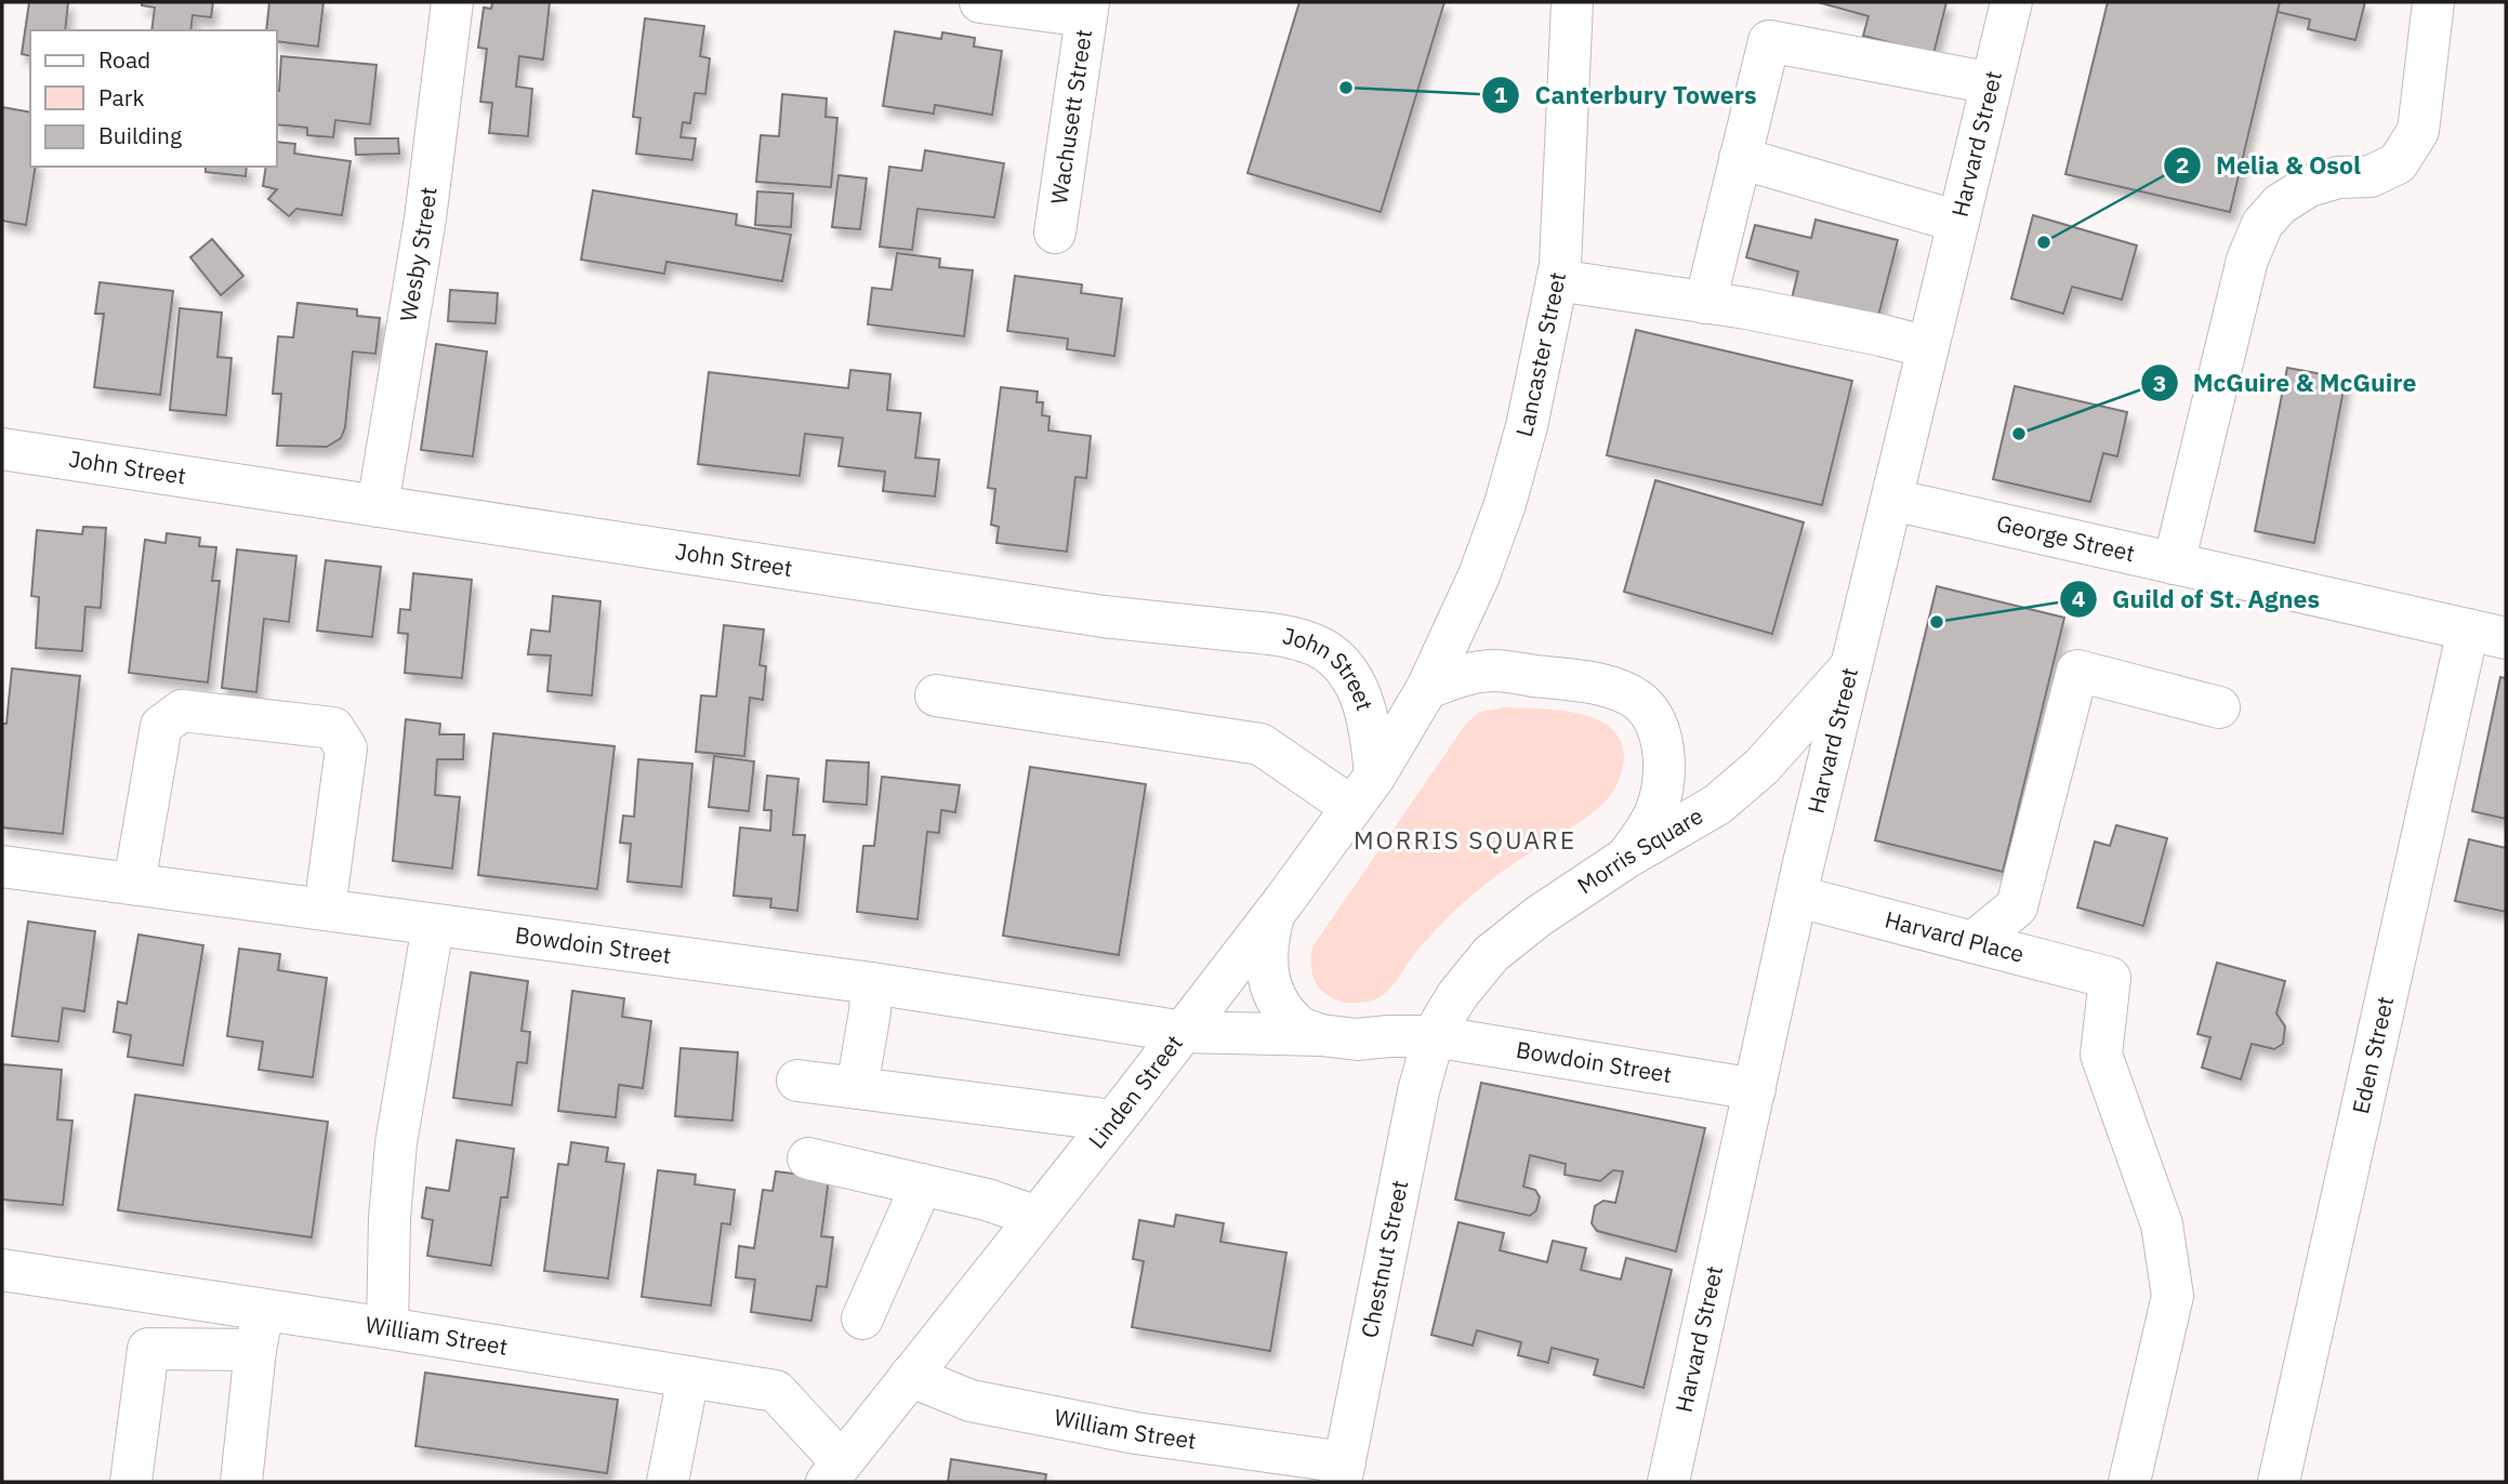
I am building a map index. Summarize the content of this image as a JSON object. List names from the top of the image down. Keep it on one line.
{"streets":{"street":["Wachusett Street","Harvard Street","Wesby Street","Lancaster Street","John Street","George Street","Morris Square","Harvard Place","Bowdoin Street","Eden Street","Linden Street","Chestnut Street","William Street"]},"crossings":[["Harvard Street","George Street"],["Harvard Street","Morris Square"],["Harvard Street","Harvard Place"],["Harvard Street","Bowdoin Street"],["Wesby Street","John Street"],["Lancaster Street","Linden Street"],["John Street","Linden Street"],["George Street","Eden Street"],["Morris Square","Bowdoin Street"],["Morris Square","Chestnut Street"],["Bowdoin Street","Linden Street"],["Bowdoin Street","Chestnut Street"],["Linden Street","William Street"],["Chestnut Street","William Street"]],"districts":["MORRIS SQUARE"],"places":["Canterbury Towers","Melia & Osol","McGuire & McGuire","Guild of St. Agnes"],"legend":["Road","Park","Building"]}
